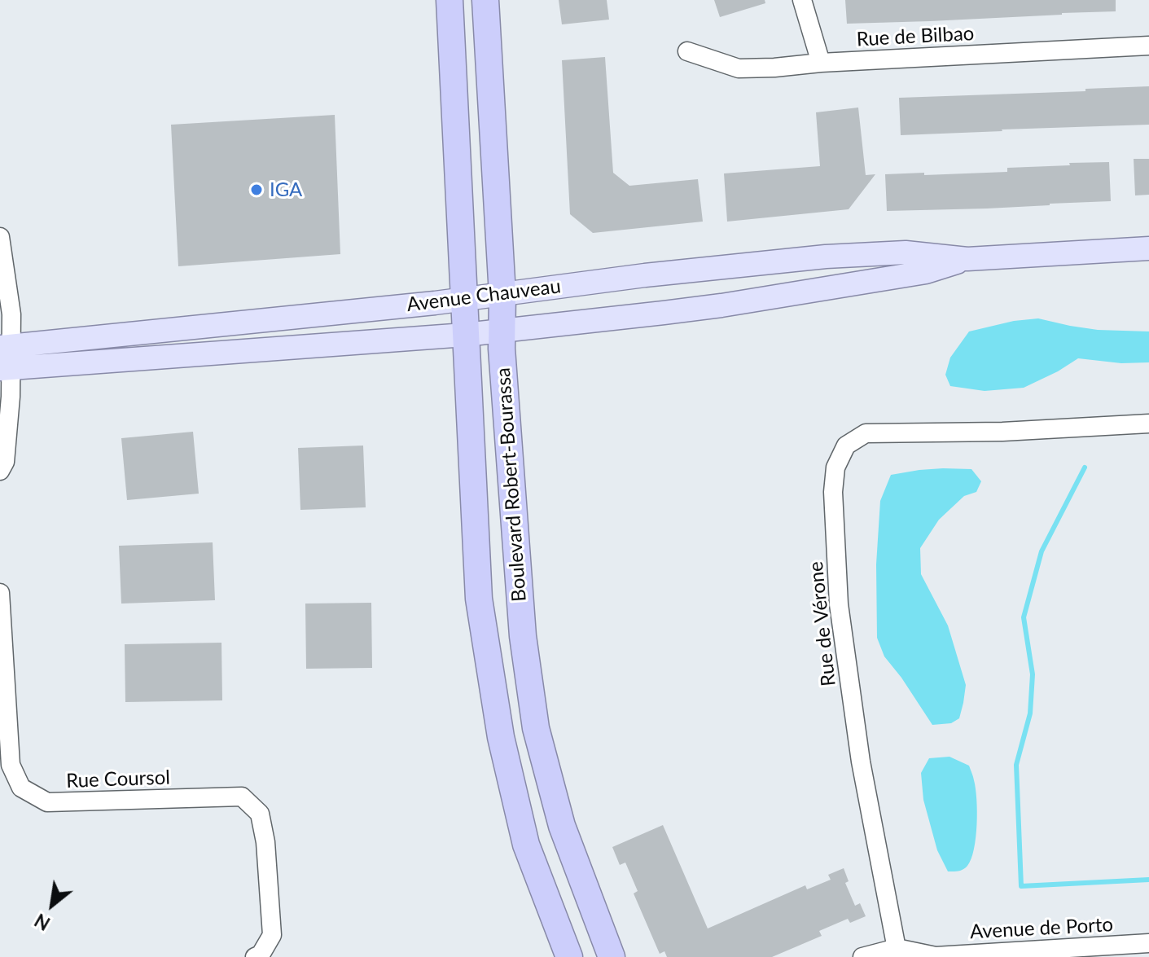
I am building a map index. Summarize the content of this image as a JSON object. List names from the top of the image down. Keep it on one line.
{"streets":{"highway":["Boulevard Robert-Bourassa"],"main road":["Avenue Chauveau"],"street":["Rue de Bilbao","Rue de Vérone","Rue Coursol","Avenue de Porto"]},"crossings":[["Avenue Chauveau","Boulevard Robert-Bourassa"],["Rue de Vérone","Avenue de Porto"]],"places":["IGA"],"north":"bottom left"}
